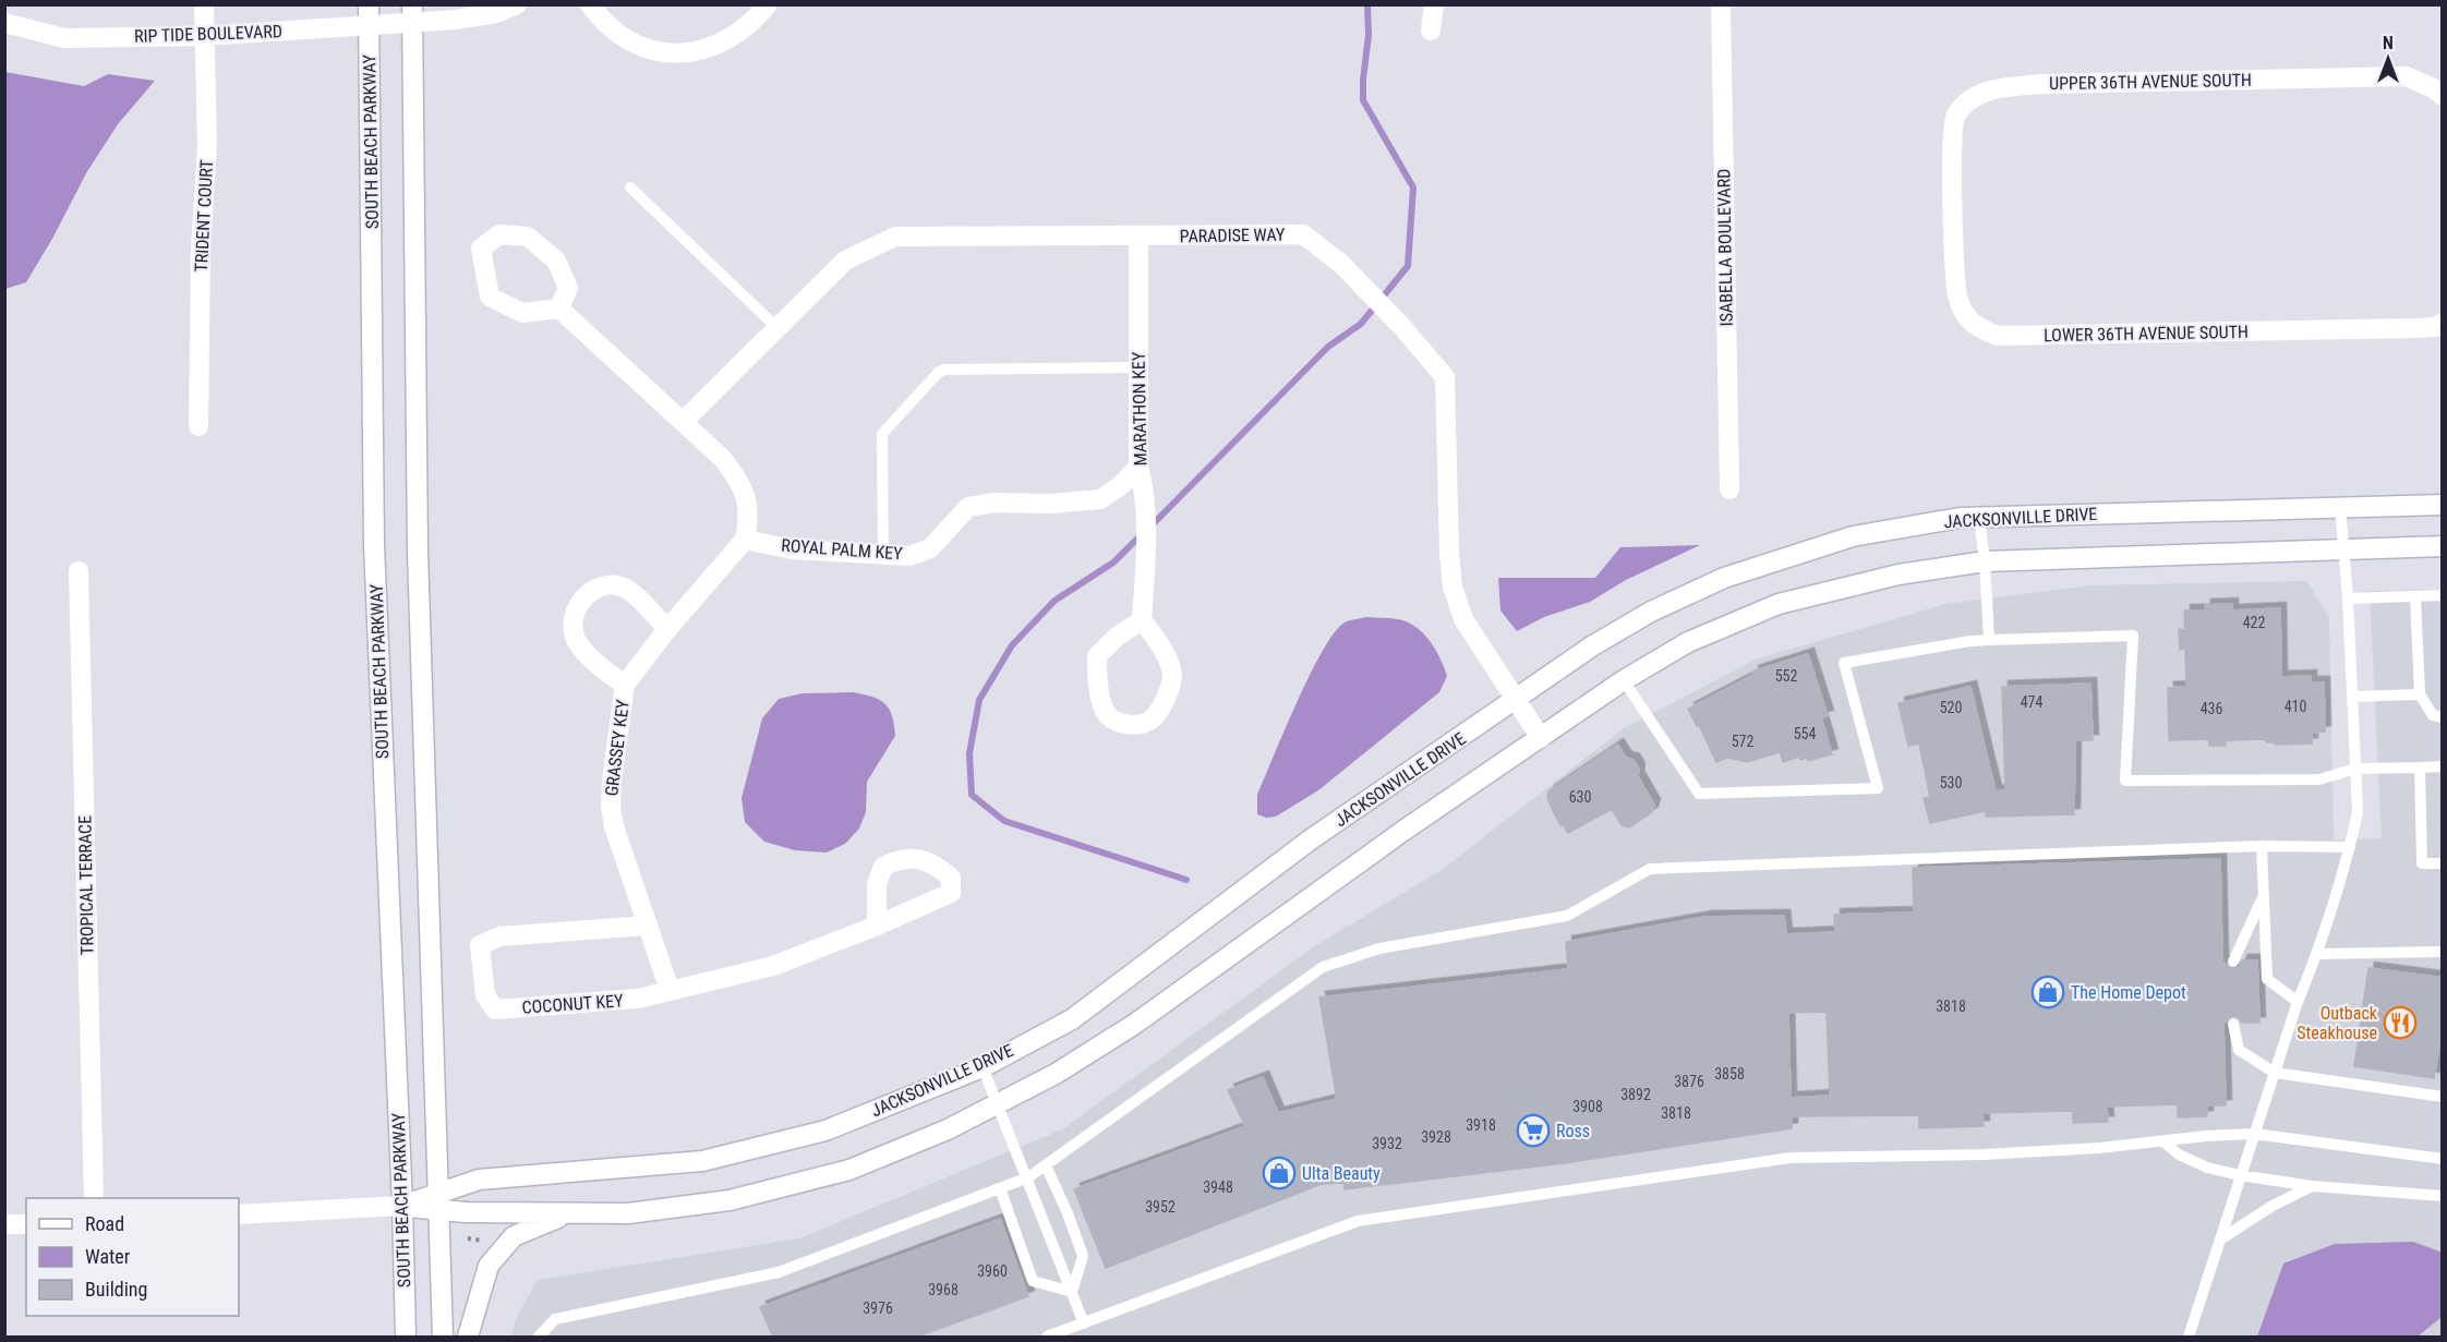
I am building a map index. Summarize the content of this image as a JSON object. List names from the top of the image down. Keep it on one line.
{"streets":{"street":["RIP TIDE BOULEVARD","UPPER 36TH AVENUE SOUTH","SOUTH BEACH PARKWAY","TRIDENT COURT","PARADISE WAY","ISABELLA BOULEVARD","LOWER 36TH AVENUE SOUTH","MARATHON KEY","JACKSONVILLE DRIVE","ROYAL PALM KEY","GRASSEY KEY","TROPICAL TERRACE","COCONUT KEY"]},"crossings":[["RIP TIDE BOULEVARD","SOUTH BEACH PARKWAY"],["RIP TIDE BOULEVARD","TRIDENT COURT"],["UPPER 36TH AVENUE SOUTH","LOWER 36TH AVENUE SOUTH"],["SOUTH BEACH PARKWAY","JACKSONVILLE DRIVE"],["PARADISE WAY","MARATHON KEY"],["PARADISE WAY","JACKSONVILLE DRIVE"],["MARATHON KEY","ROYAL PALM KEY"],["ROYAL PALM KEY","GRASSEY KEY"],["GRASSEY KEY","COCONUT KEY"]],"places":{"shop":["The Home Depot","Ulta Beauty"],"restaurant":["Outback Steakhouse"],"supermarket":["Ross"]},"house_numbers":["422","552","474","410","520","436","554","572","530","630","3818","3858","3876","3892","3908","3818","3918","3928","3932","3948","3952","3960","3968","3976"],"legend":["Road","Water","Building"],"north":"top"}
